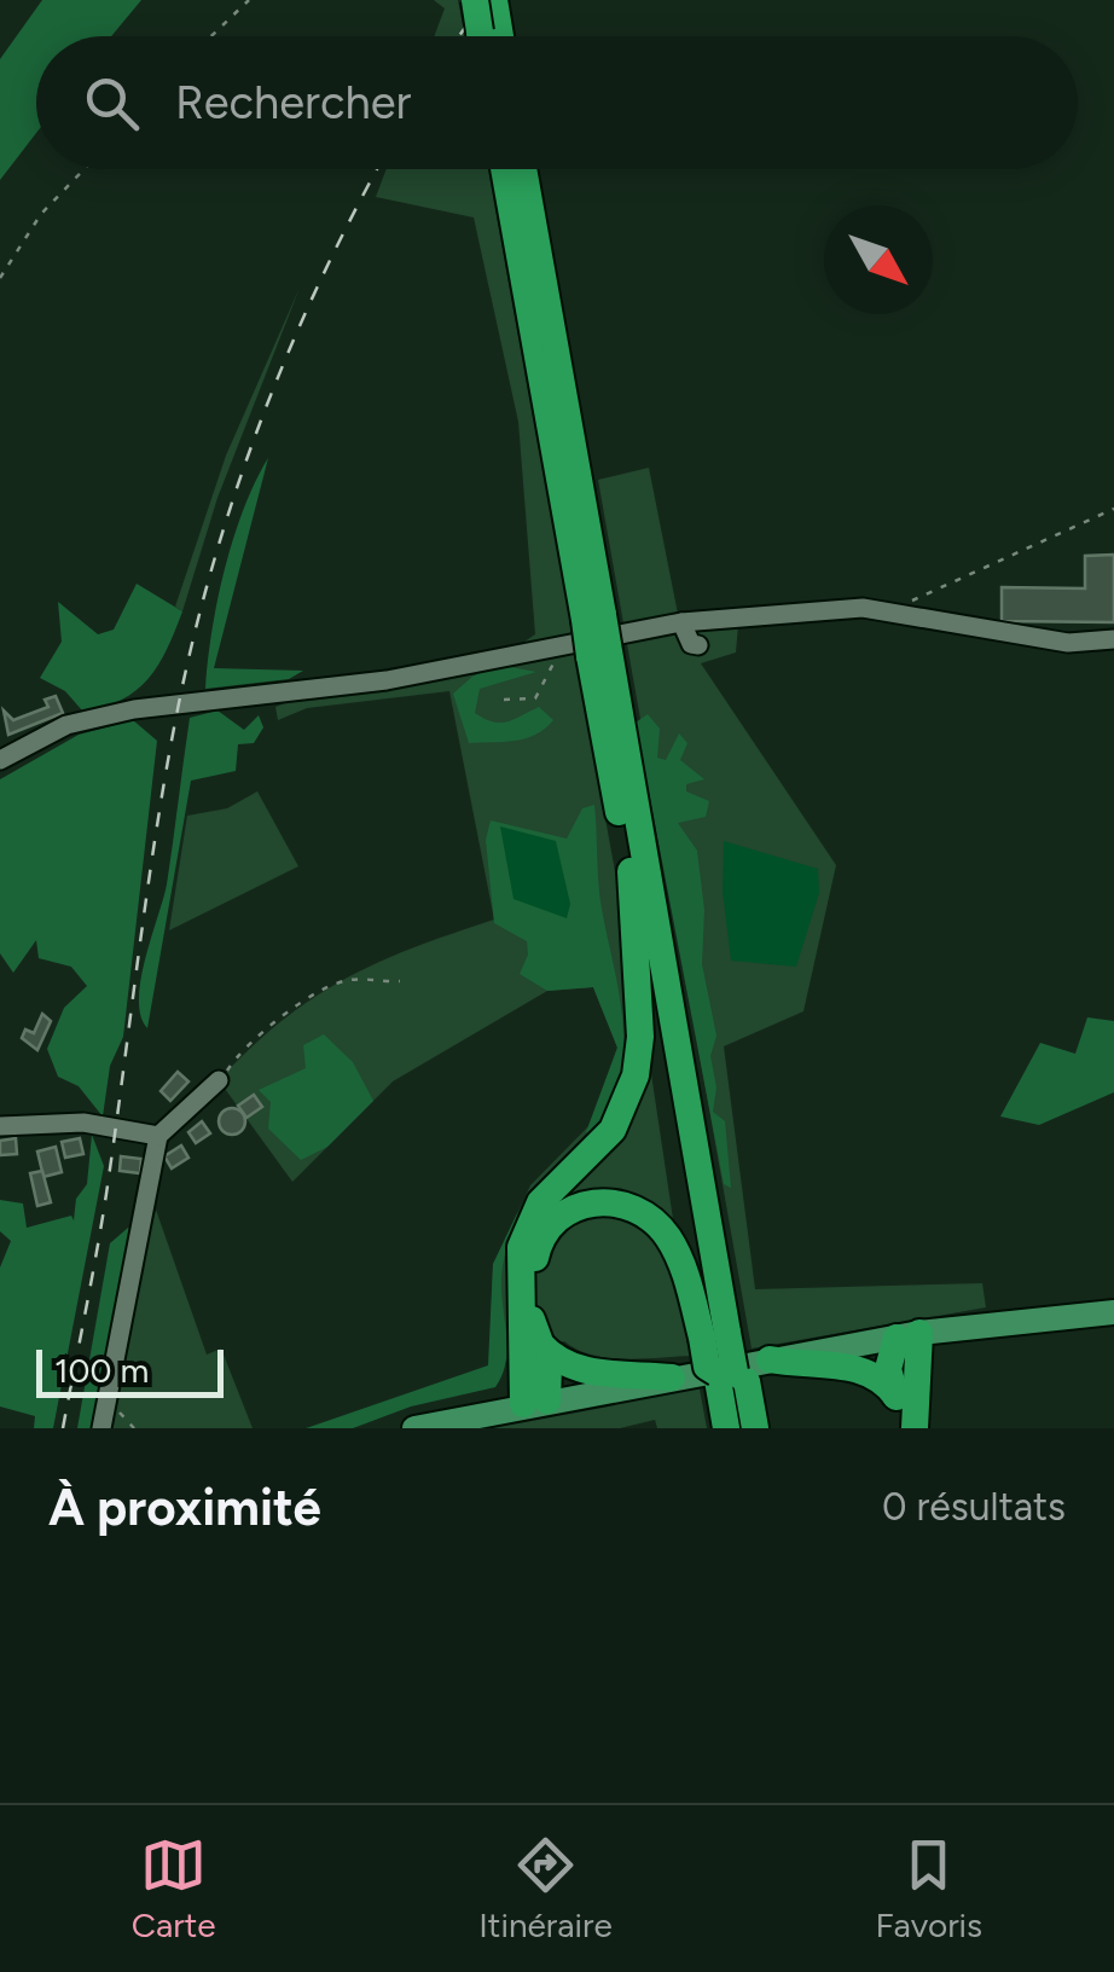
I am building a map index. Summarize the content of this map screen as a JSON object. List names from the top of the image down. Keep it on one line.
{"scale_bar":"100 m","north":"bottom right","page":{"search":"Rechercher","scale":"100 m","heading":["À proximité","0 résultats"],"nav":["Carte","Itinéraire","Favoris"]}}
